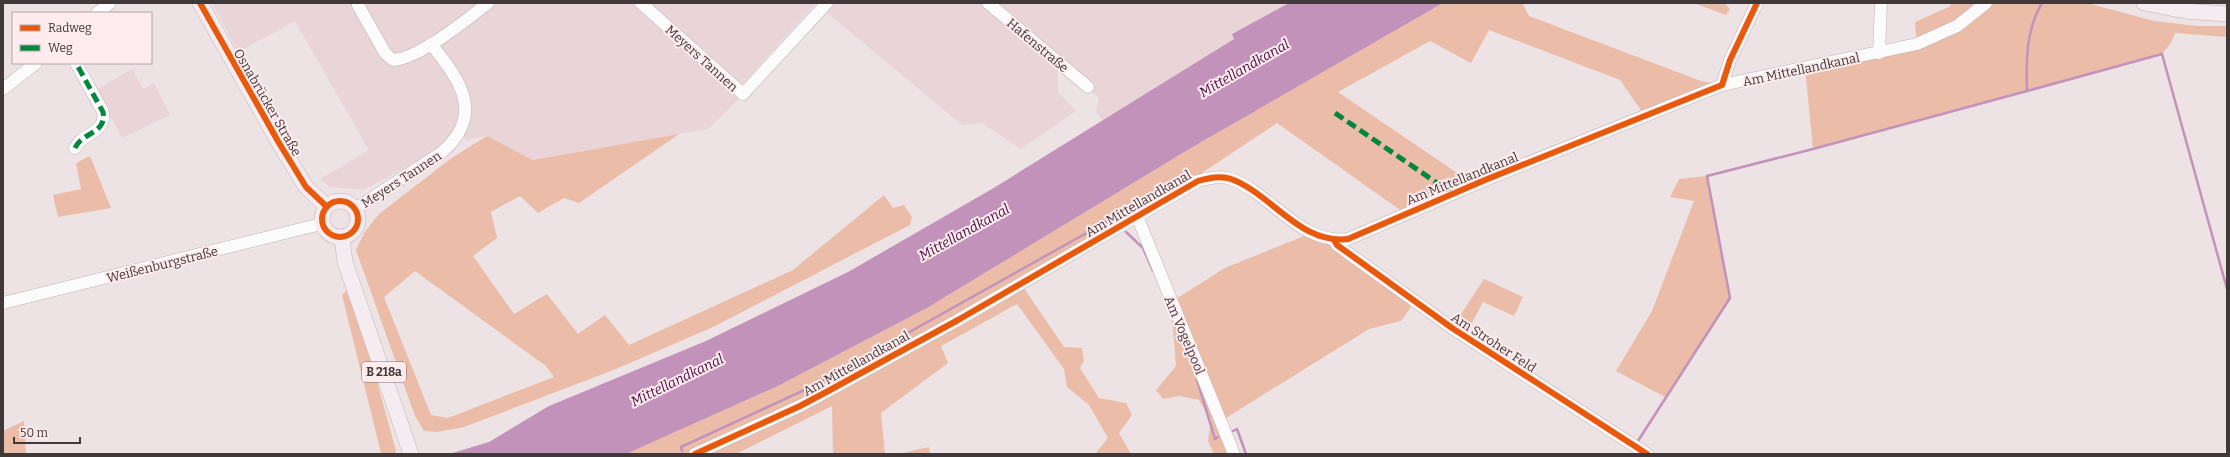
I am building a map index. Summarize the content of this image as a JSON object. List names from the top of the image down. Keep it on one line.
{"streets":{"main road":["Osnabrücker Straße","B 218a"],"street":["Hafenstraße","Meyers Tannen","Am Mittellandkanal","Weißenburgstraße","Am Vogelpool","Am Stroher Feld"]},"crossings":[["Meyers Tannen","Osnabrücker Straße"],["Meyers Tannen","Weißenburgstraße"],["Meyers Tannen","B 218a"],["Am Mittellandkanal","Am Vogelpool"],["Am Mittellandkanal","Am Stroher Feld"],["Osnabrücker Straße","Weißenburgstraße"],["Osnabrücker Straße","B 218a"],["Weißenburgstraße","B 218a"]],"water":["Mittellandkanal"],"legend":["Radweg","Weg"],"scale_bar":"50 m"}
